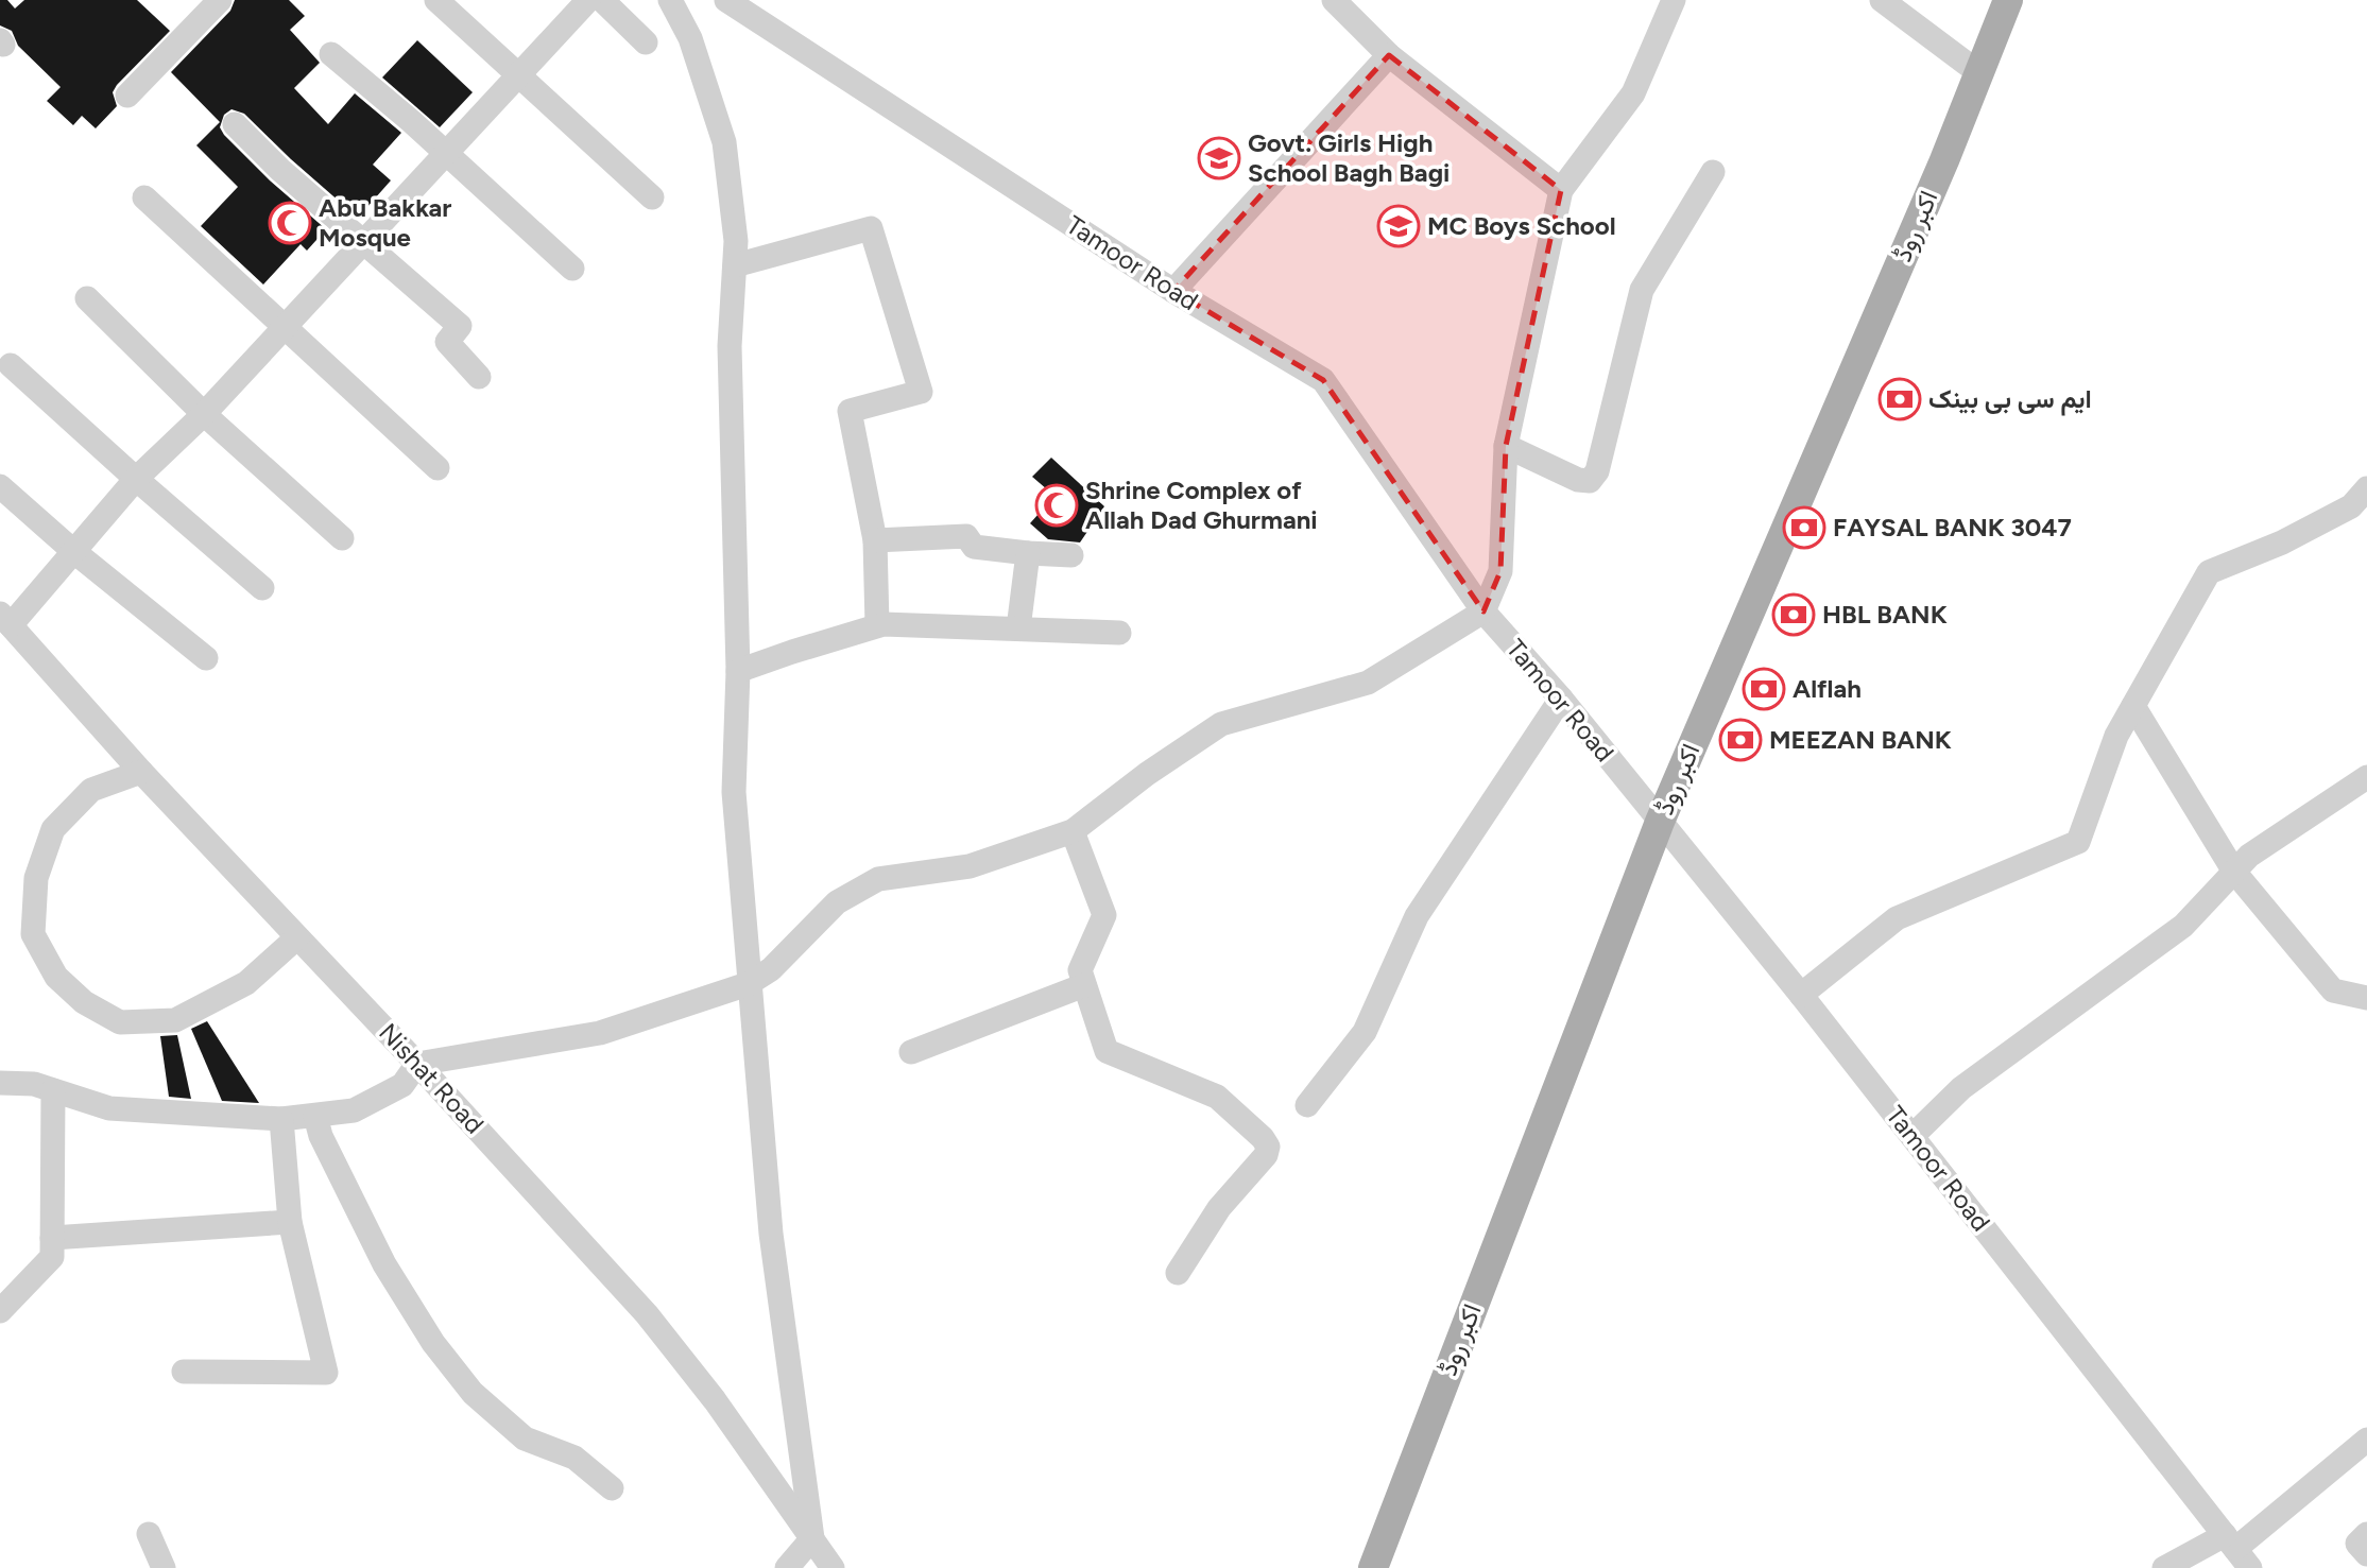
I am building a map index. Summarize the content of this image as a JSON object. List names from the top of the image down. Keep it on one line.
{"streets":{"main road":["اکبر روڈ"],"street":["Tamoor Road","Nishat Road"]},"crossings":[["اکبر روڈ","Tamoor Road"]],"places":{"school or university":["Govt. Girls High School Bagh Bagi","MC Boys School"],"mosque":["Abu Bakkar Mosque","Shrine Complex of Allah Dad Ghurmani"],"bank":["ایم سی بی بینک","FAYSAL BANK 3047","HBL BANK","Alflah","MEEZAN BANK"]}}
